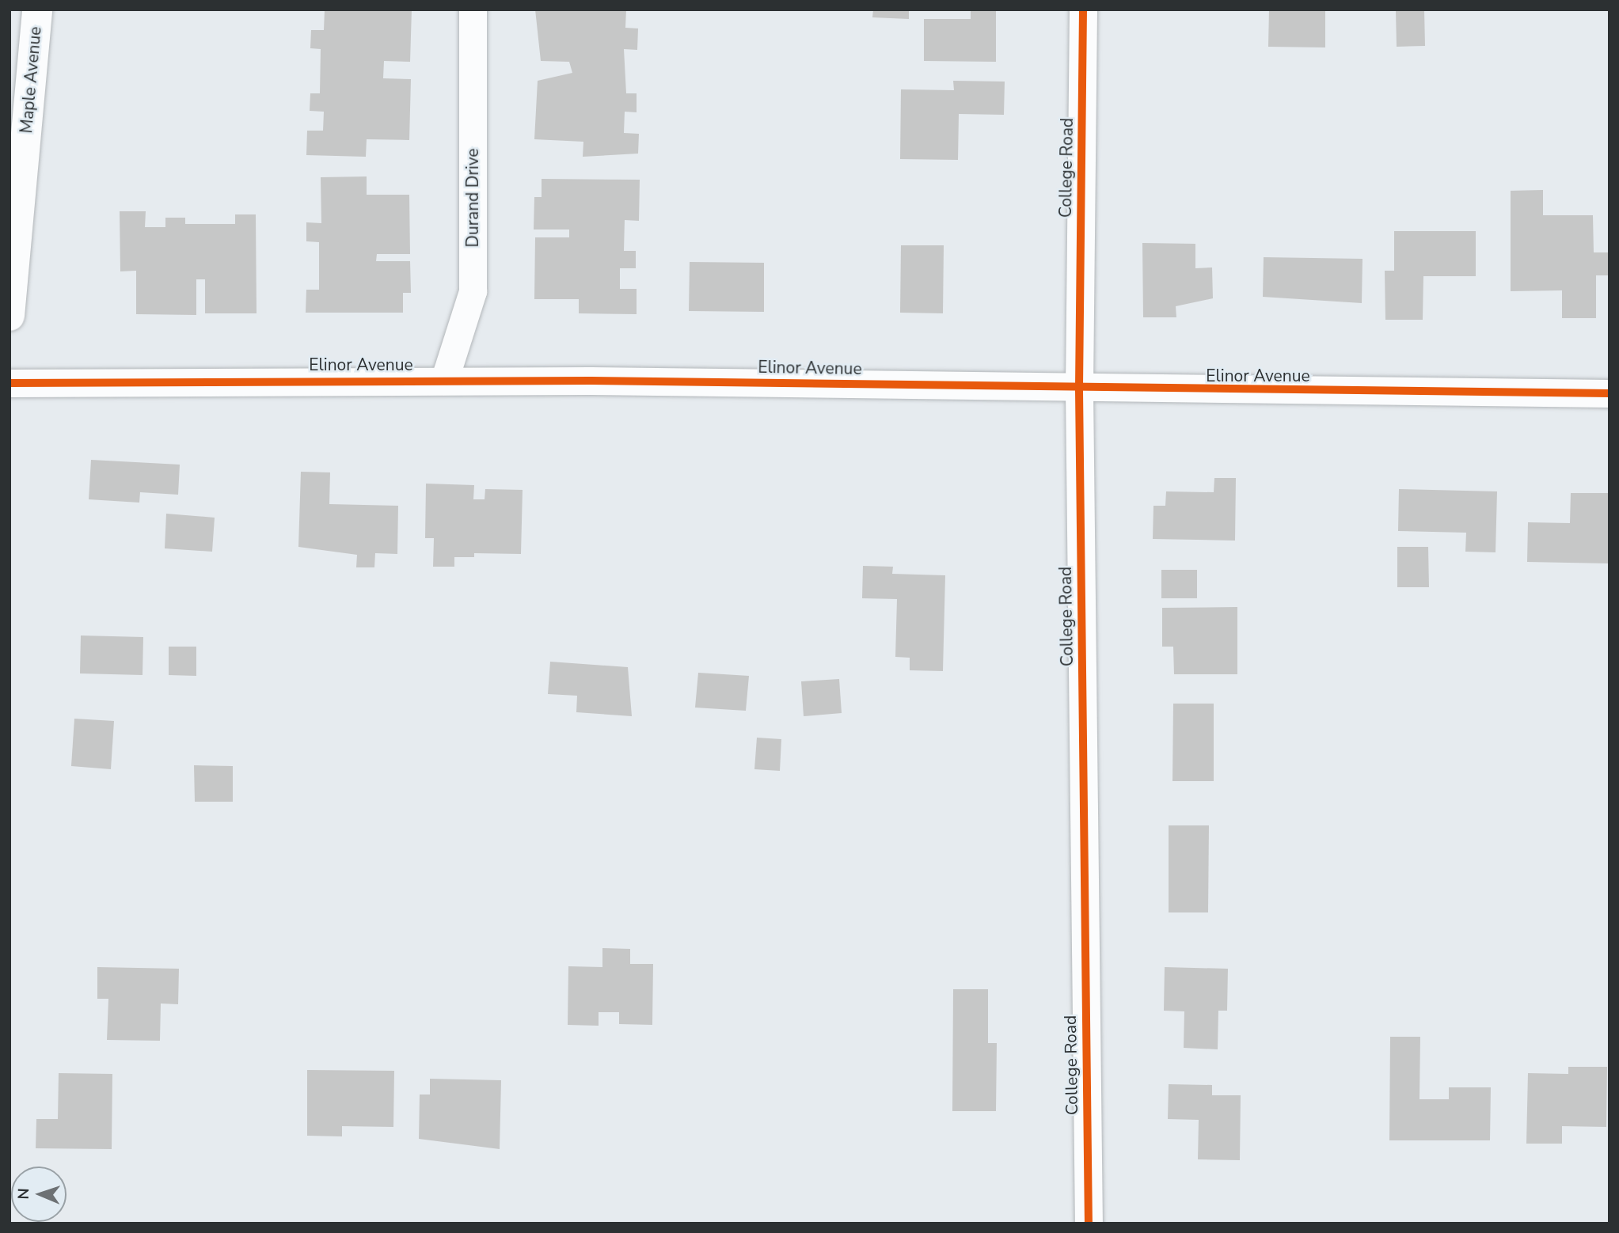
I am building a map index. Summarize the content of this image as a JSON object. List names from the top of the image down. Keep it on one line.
{"streets":{"main road":["Maple Avenue"],"street":["College Road","Durand Drive","Elinor Avenue"]},"crossings":[["College Road","Elinor Avenue"],["Durand Drive","Elinor Avenue"]],"north":"left"}
